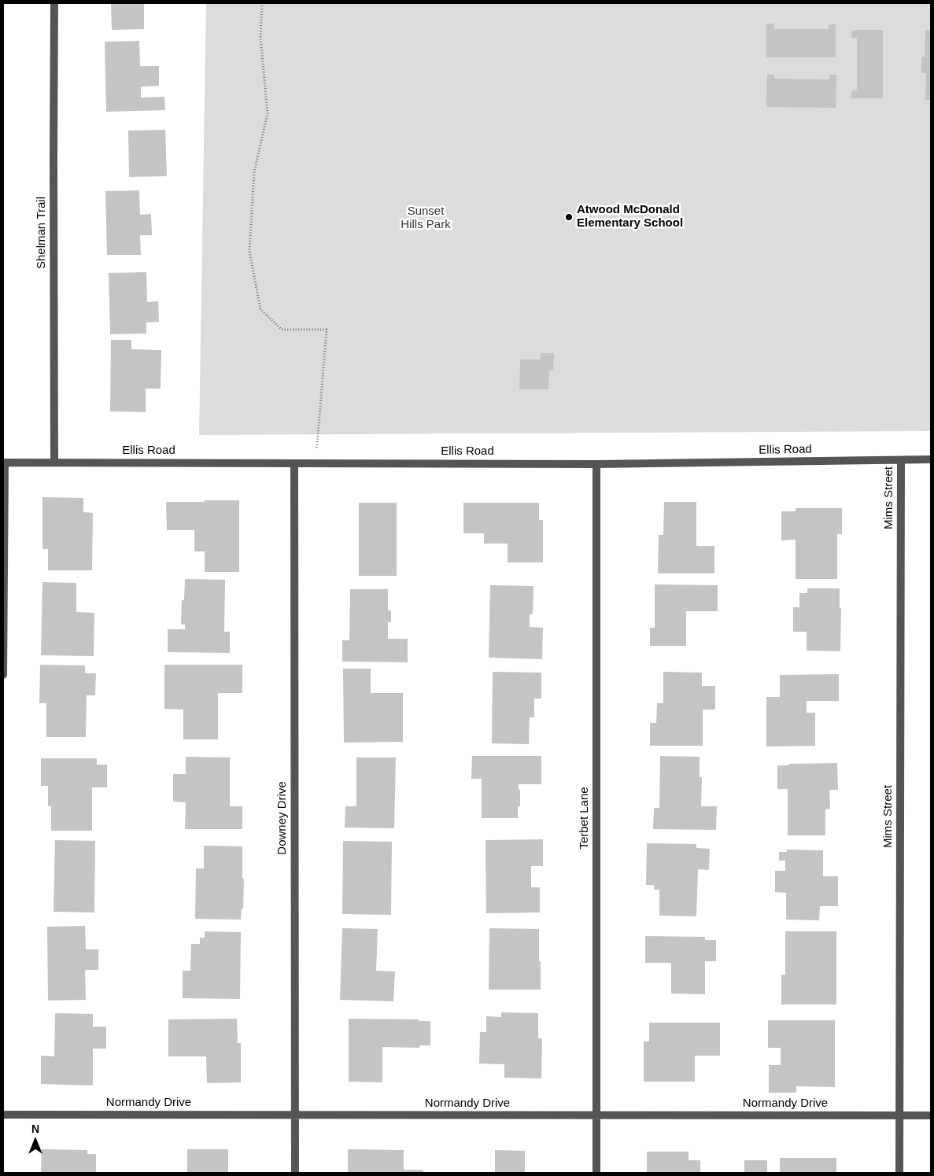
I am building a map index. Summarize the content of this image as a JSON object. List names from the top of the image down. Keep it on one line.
{"streets":{"street":["Shelman Trail","Ellis Road","Mims Street","Downey Drive","Terbet Lane","Normandy Drive"]},"crossings":[["Shelman Trail","Ellis Road"],["Ellis Road","Mims Street"],["Ellis Road","Downey Drive"],["Ellis Road","Terbet Lane"],["Mims Street","Normandy Drive"],["Downey Drive","Normandy Drive"],["Terbet Lane","Normandy Drive"]],"parks":["Sunset Hills Park"],"places":["Atwood McDonald Elementary School"],"north":"top"}
